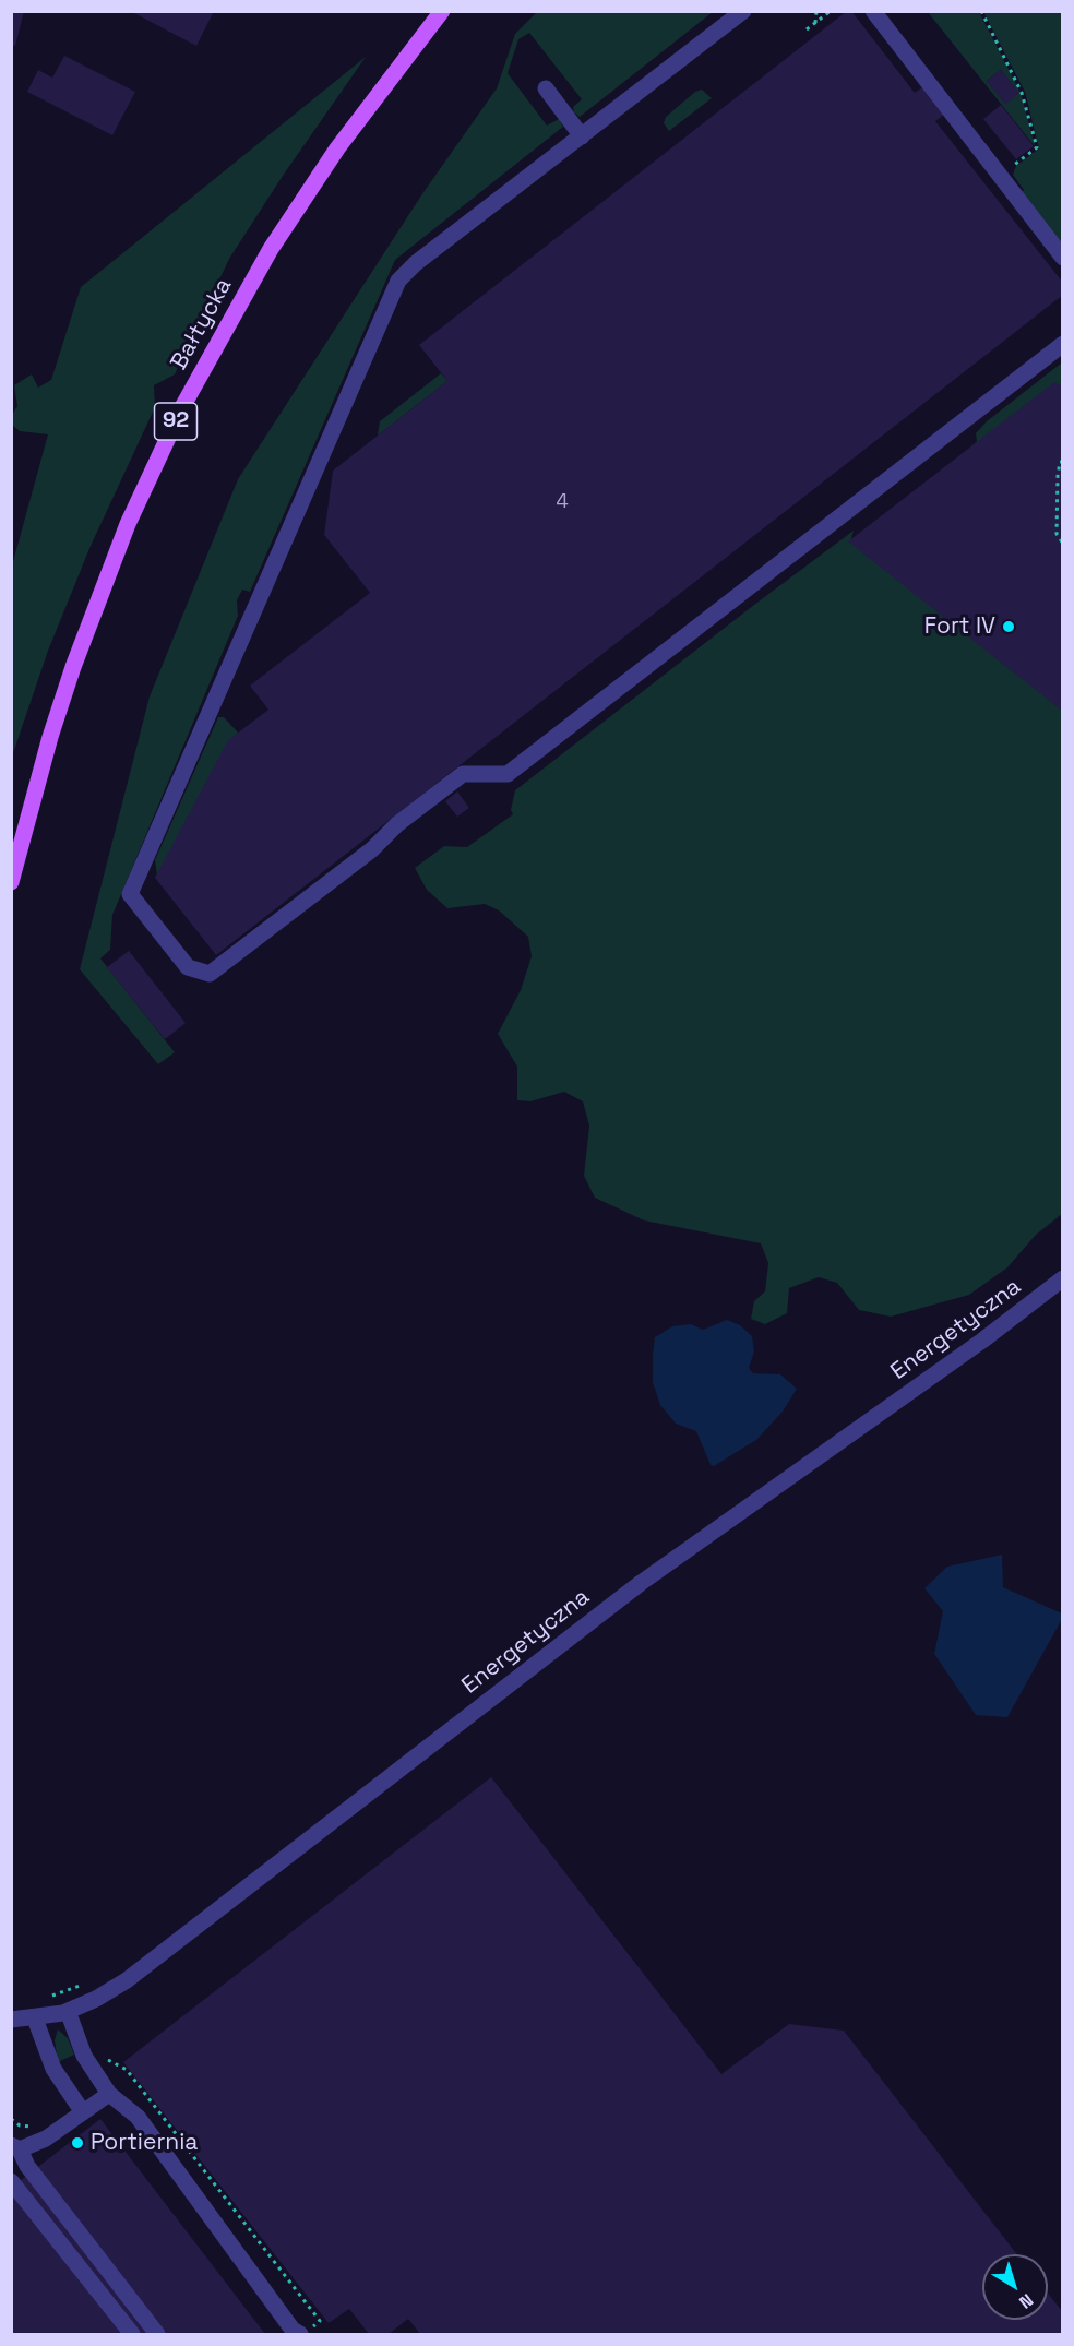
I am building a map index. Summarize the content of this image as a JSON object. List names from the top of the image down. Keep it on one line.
{"streets":{"main road":["Bałtycka","92"],"street":["Energetyczna"]},"places":["Fort IV","Portiernia"],"house_numbers":["4"],"north":"bottom right"}
